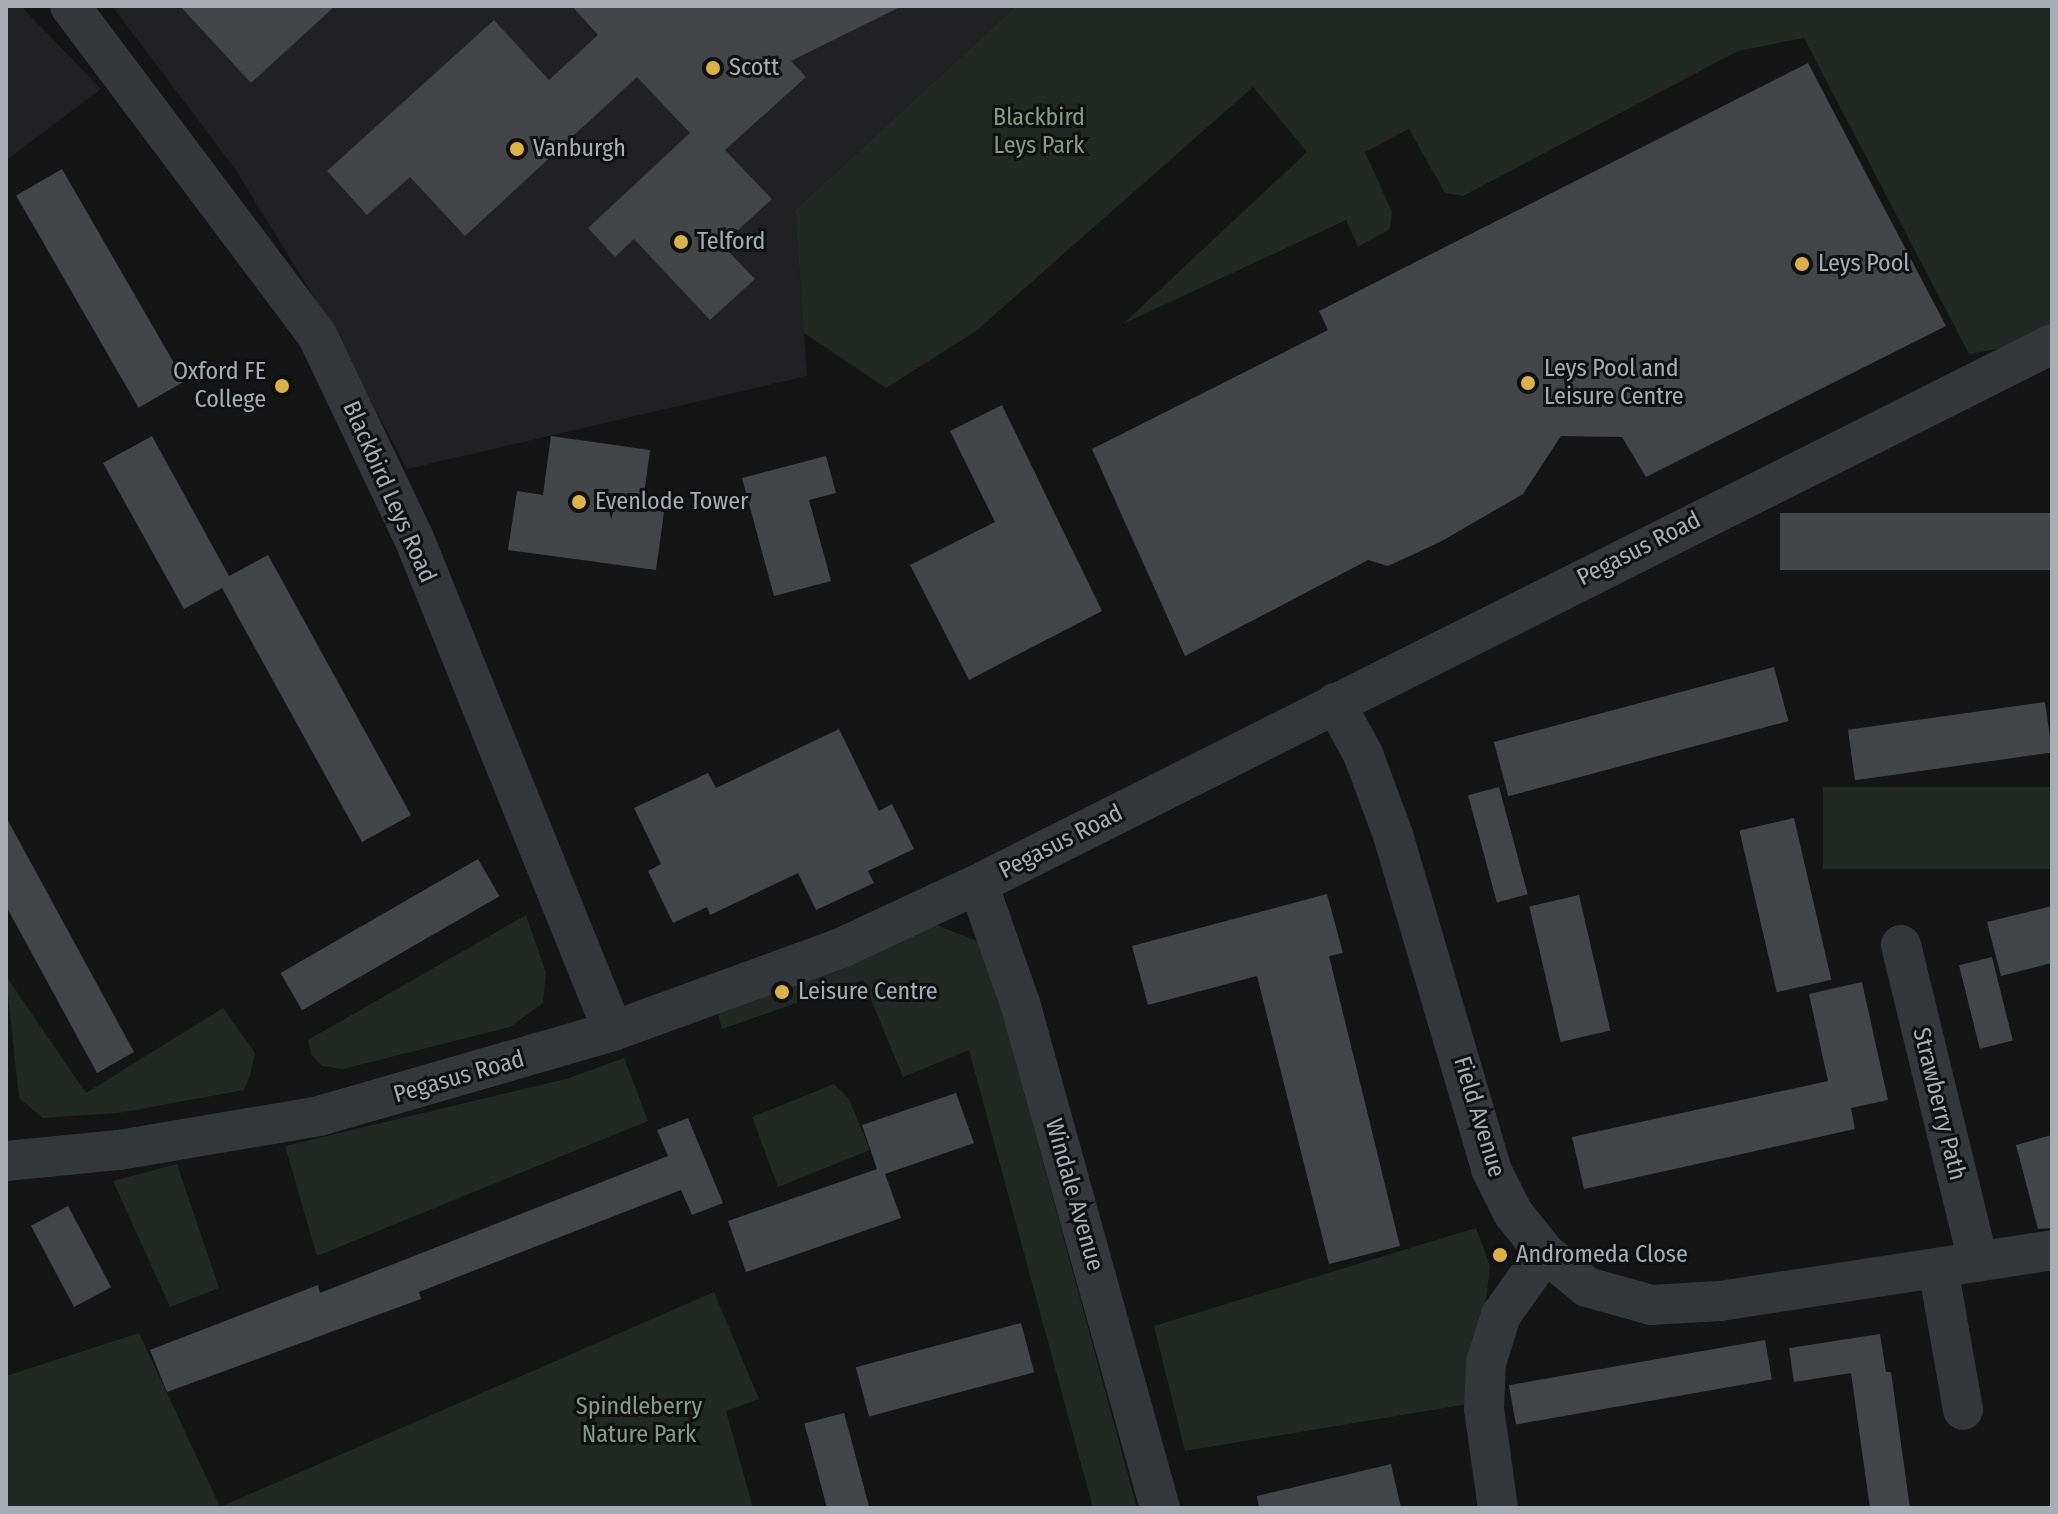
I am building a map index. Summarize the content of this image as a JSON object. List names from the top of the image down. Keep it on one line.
{"streets":{"street":["Blackbird Leys Road","Pegasus Road","Strawberry Path","Field Avenue","Windale Avenue"]},"crossings":[["Blackbird Leys Road","Pegasus Road"],["Pegasus Road","Field Avenue"],["Pegasus Road","Windale Avenue"],["Strawberry Path","Field Avenue"]],"parks":["Blackbird Leys Park","Spindleberry Nature Park"],"places":["Scott","Vanburgh","Telford","Leys Pool","Leys Pool and Leisure Centre","Oxford FE College","Evenlode Tower","Leisure Centre","Andromeda Close"]}
